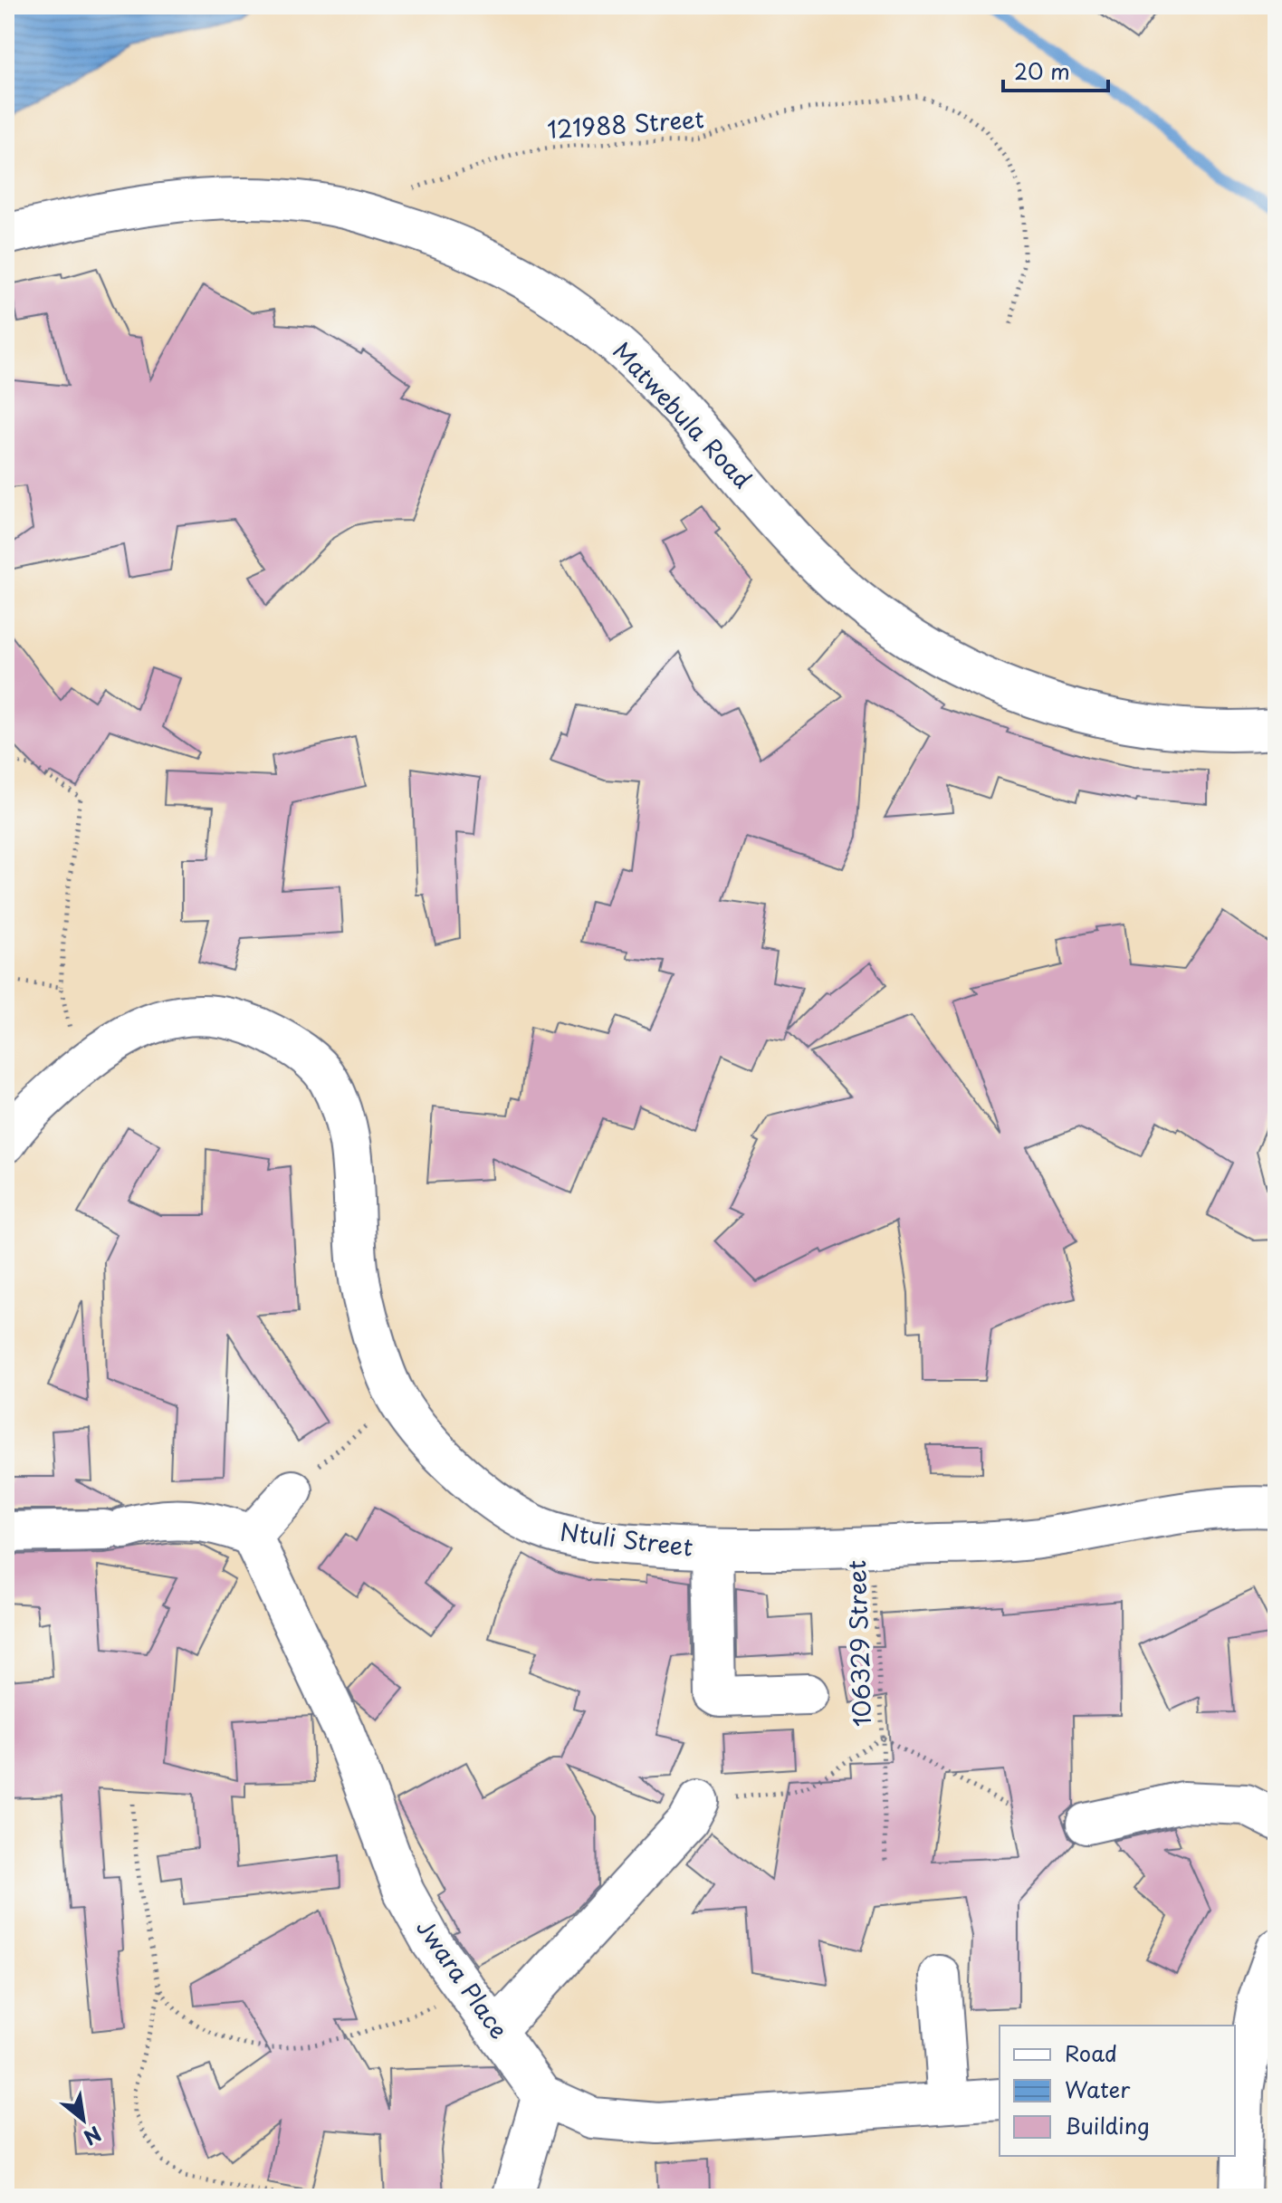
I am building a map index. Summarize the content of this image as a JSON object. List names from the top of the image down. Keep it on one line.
{"streets":{"street":["Matwebula Road","Ntuli Street","Jwara Place"],"path":["121988 Street","106329 Street"]},"crossings":[["121988 Street","Matwebula Road"],["Ntuli Street","106329 Street"]],"legend":["Road","Water","Building"],"scale_bar":"20 m","north":"bottom right"}
